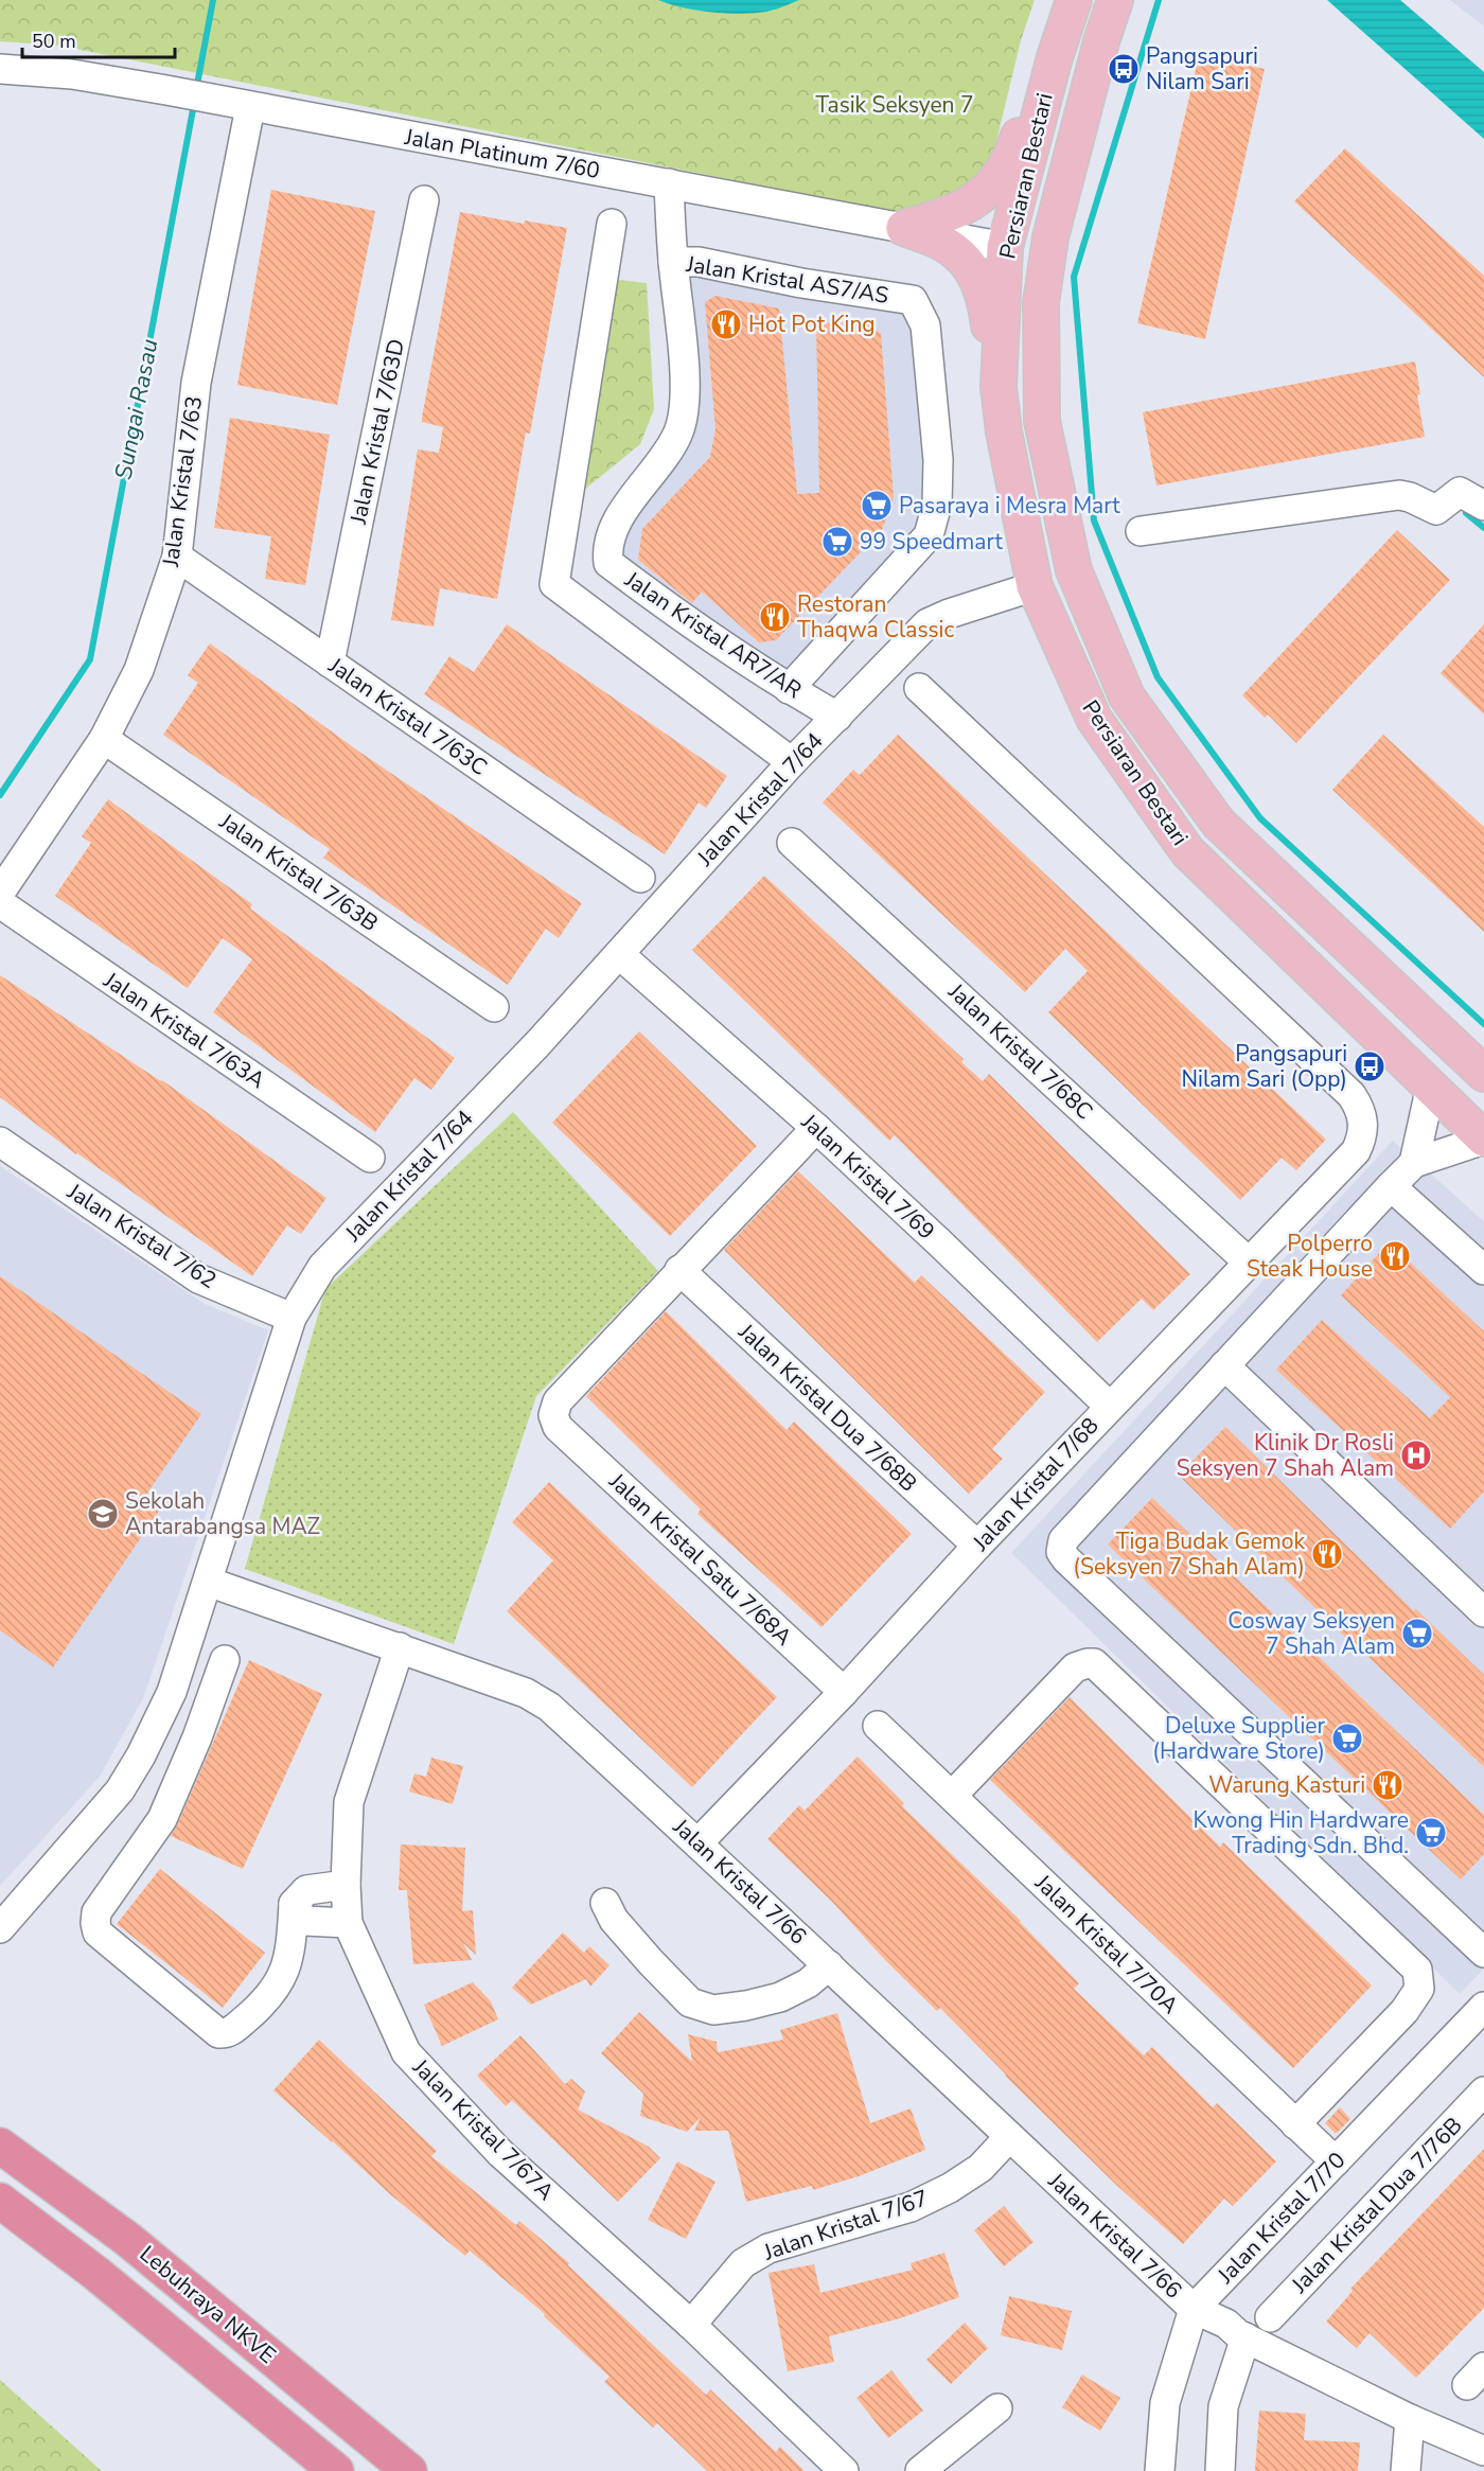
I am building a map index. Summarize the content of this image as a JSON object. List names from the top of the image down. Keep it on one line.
{"streets":{"highway":["Lebuhraya NKVE"],"main road":["Persiaran Bestari"],"street":["Jalan Platinum 7/60","Jalan Kristal AS7/AS","Jalan Kristal 7/63D","Jalan Kristal 7/63","Jalan Kristal AR7/AR","Jalan Kristal 7/63C","Jalan Kristal 7/64","Jalan Kristal 7/63B","Jalan Kristal 7/63A","Jalan Kristal 7/68C","Jalan Kristal 7/69","Jalan Kristal 7/62","Jalan Kristal Dua 7/68B","Jalan Kristal 7/68","Jalan Kristal Satu 7/68A","Jalan Kristal 7/66","Jalan Kristal 7/70A","Jalan Kristal 7/67A","Jalan Kristal Dua 7/76B","Jalan Kristal 7/70","Jalan Kristal 7/67"]},"crossings":[["Jalan Platinum 7/60","Persiaran Bestari"],["Jalan Platinum 7/60","Jalan Kristal 7/63"],["Jalan Platinum 7/60","Jalan Kristal AR7/AR"],["Persiaran Bestari","Jalan Kristal 7/64"],["Jalan Kristal AS7/AS","Jalan Kristal AR7/AR"],["Jalan Kristal 7/63D","Jalan Kristal 7/63C"],["Jalan Kristal 7/63","Jalan Kristal 7/63C"],["Jalan Kristal 7/63","Jalan Kristal 7/63B"],["Jalan Kristal AR7/AR","Jalan Kristal 7/64"],["Jalan Kristal 7/64","Jalan Kristal 7/69"],["Jalan Kristal 7/64","Jalan Kristal 7/62"],["Jalan Kristal 7/64","Jalan Kristal 7/66"],["Jalan Kristal 7/68C","Jalan Kristal 7/68"],["Jalan Kristal 7/69","Jalan Kristal 7/68"],["Jalan Kristal Dua 7/68B","Jalan Kristal 7/68"],["Jalan Kristal Dua 7/68B","Jalan Kristal Satu 7/68A"],["Jalan Kristal 7/68","Jalan Kristal Satu 7/68A"],["Jalan Kristal 7/68","Jalan Kristal 7/66"],["Jalan Kristal 7/66","Jalan Kristal 7/67A"],["Jalan Kristal 7/66","Jalan Kristal 7/70"],["Jalan Kristal 7/66","Jalan Kristal 7/67"],["Jalan Kristal 7/70A","Jalan Kristal 7/70"],["Jalan Kristal 7/67A","Jalan Kristal 7/67"]],"water":["Sungai Rasau"],"parks":["Tasik Seksyen 7"],"places":{"bus stop":["Pangsapuri Nilam Sari","Pangsapuri Nilam Sari (Opp)"],"restaurant":["Hot Pot King","Restoran Thaqwa Classic","Polperro Steak House","Tiga Budak Gemok (Seksyen 7 Shah Alam)","Warung Kasturi"],"supermarket":["Pasaraya i Mesra Mart","99 Speedmart","Cosway Seksyen 7 Shah Alam","Deluxe Supplier (Hardware Store)","Kwong Hin Hardware Trading Sdn. Bhd."],"hospital":["Klinik Dr Rosli Seksyen 7 Shah Alam"],"school or university":["Sekolah Antarabangsa MAZ"]},"scale_bar":"50 m"}
